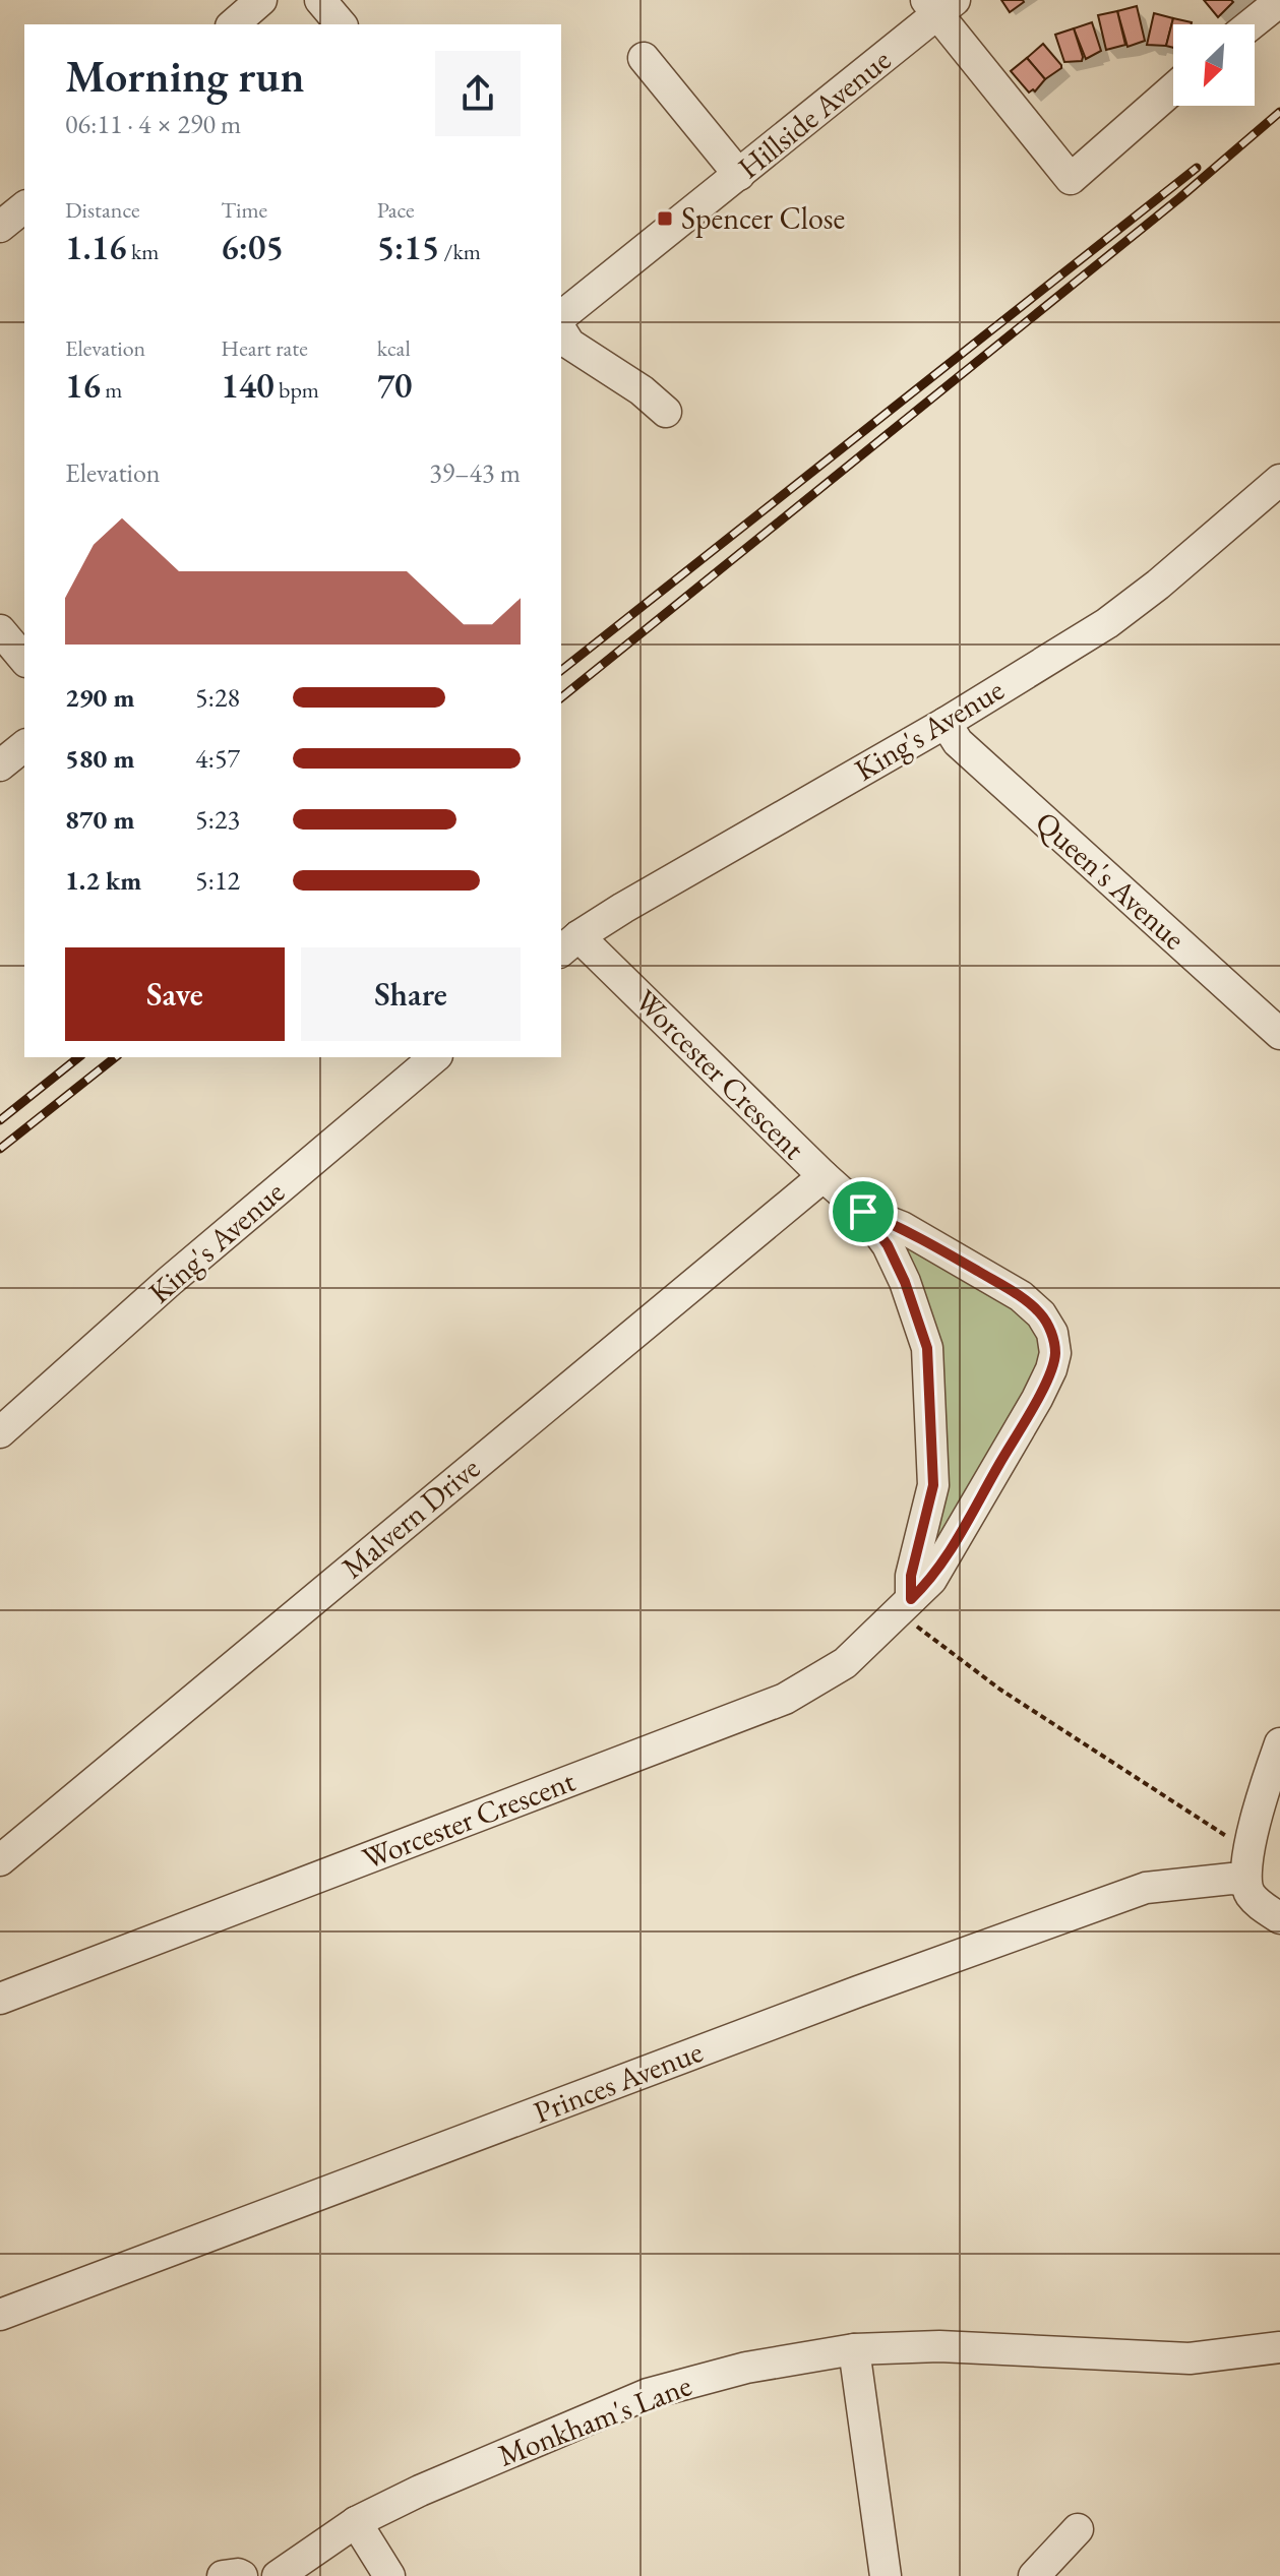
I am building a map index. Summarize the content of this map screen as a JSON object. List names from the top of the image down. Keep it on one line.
{"streets":{"street":["Hillside Avenue","King's Avenue","Queen's Avenue","Worcester Crescent","Malvern Drive","Princes Avenue","Monkham's Lane"]},"crossings":[["King's Avenue","Queen's Avenue"],["King's Avenue","Worcester Crescent"],["Worcester Crescent","Malvern Drive"]],"places":{"transit":["Spencer Close"]},"north":"bottom left","page":{"heading":["Morning run","06:11 · 4 × 290 m"],"stats":[["Distance","1.16 km"],["Time","6:05"],["Pace","5:15 /km"],["Elevation","16 m"],["Heart rate","140 bpm"],["kcal","70"]],"chart":["Elevation","39–43 m"],"list":[{"name":"290 m","note":"5:28"},{"name":"580 m","note":"4:57"},{"name":"870 m","note":"5:23"},{"name":"1.2 km","note":"5:12"}],"buttons":["Save","Share"]}}
